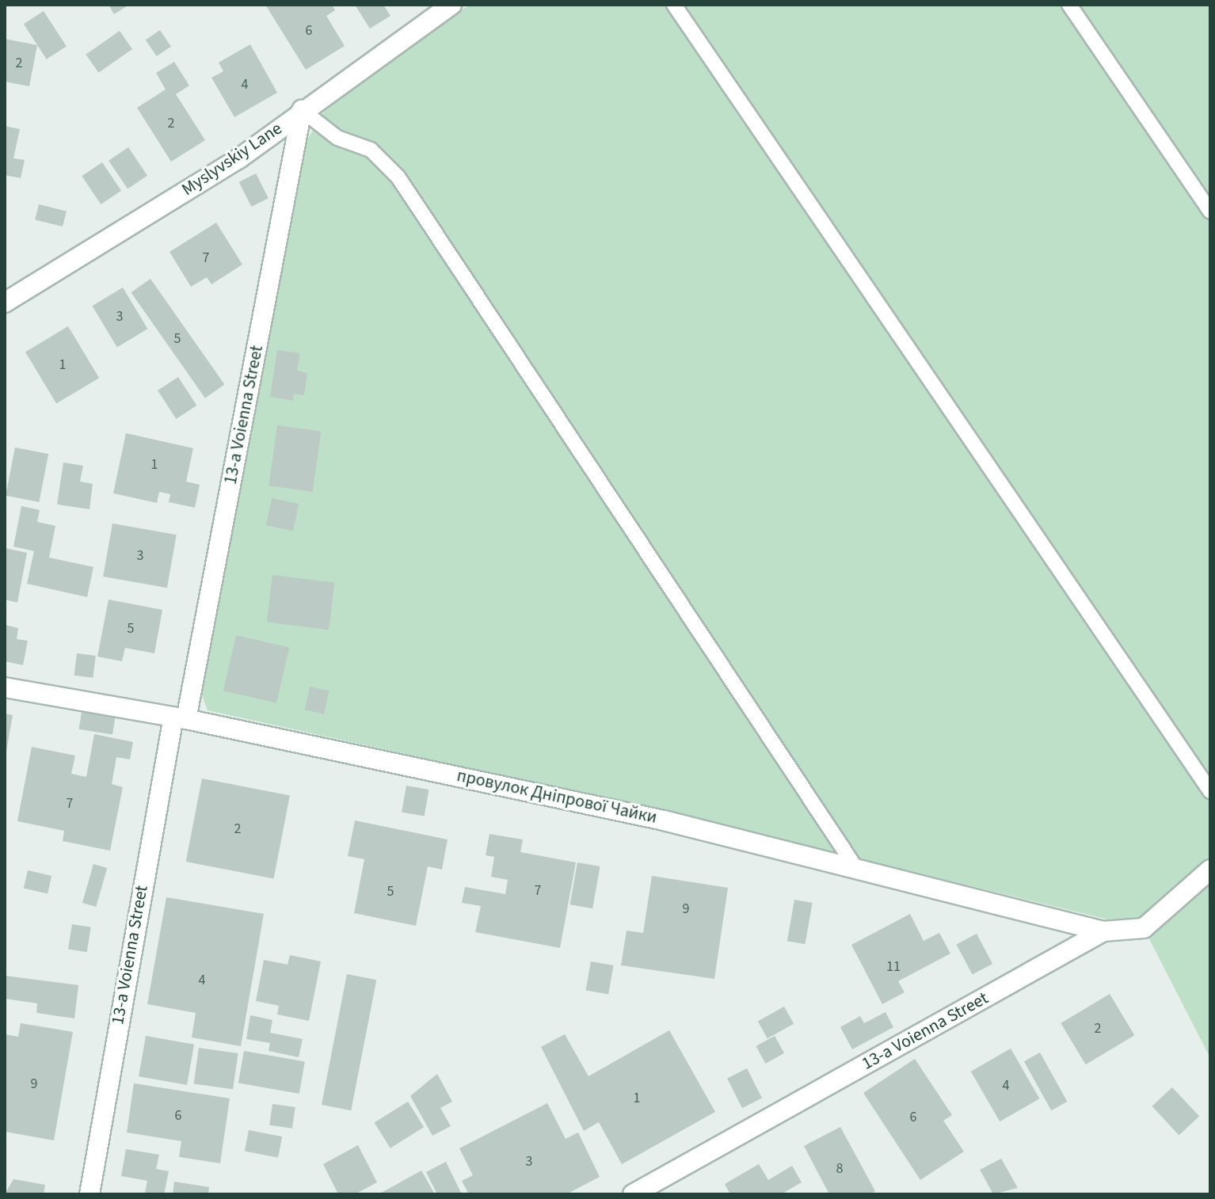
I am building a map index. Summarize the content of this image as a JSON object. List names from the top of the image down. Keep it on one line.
{"streets":{"street":["Myslyvskiy Lane","13-a Voienna Street","провулок Дніпрової Чайки"]},"crossings":[["Myslyvskiy Lane","13-a Voienna Street"],["13-a Voienna Street","провулок Дніпрової Чайки"]],"house_numbers":["6","2","4","2","7","3","5","1","1","3","5","7","2","7","5","9","11","4","2","9","4","1","6","6","3","8"]}
